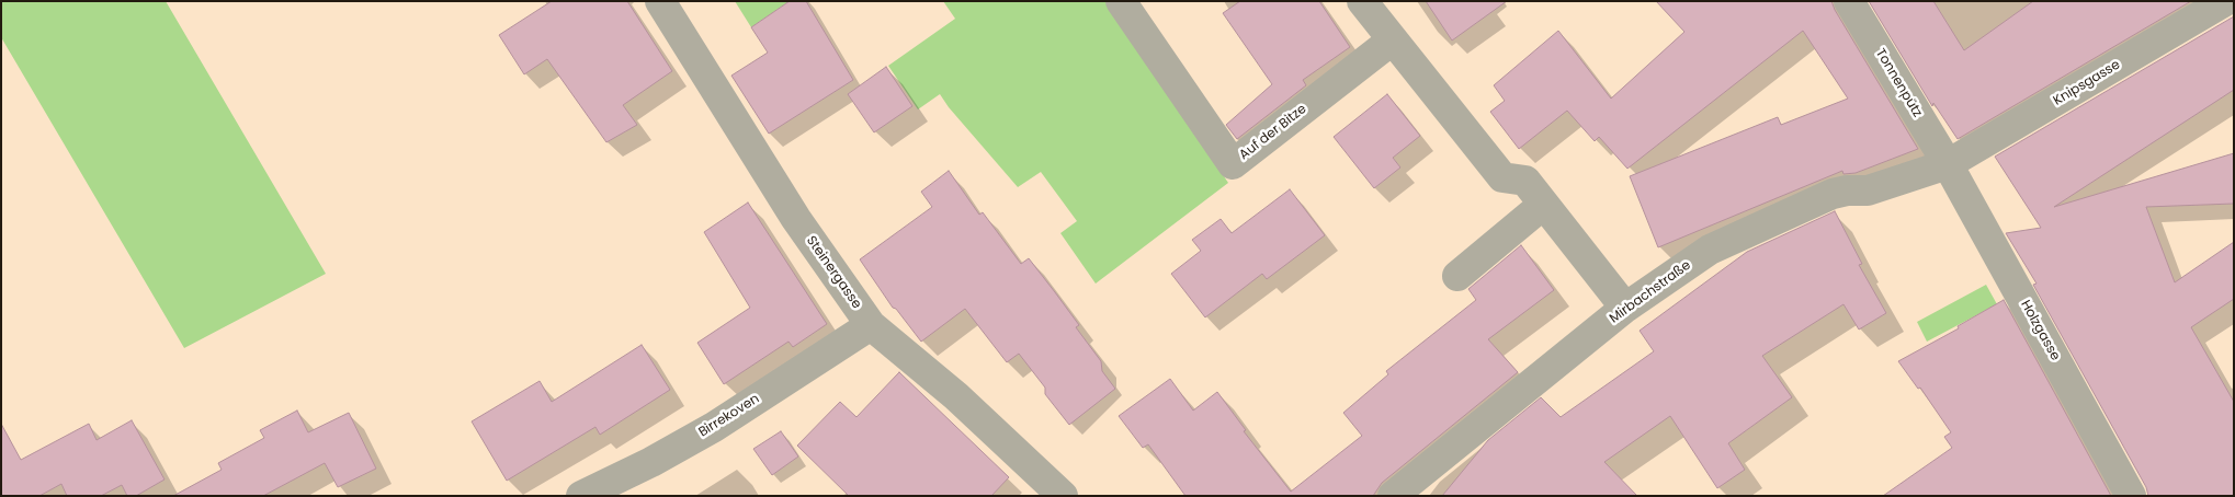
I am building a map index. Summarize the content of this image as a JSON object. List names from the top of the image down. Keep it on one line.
{"streets":{"street":["Tonnenpütz","Knipsgasse","Auf der Bitze","Steinergasse","Mirbachstraße","Holzgasse","Birrekoven"]},"crossings":[["Tonnenpütz","Knipsgasse"],["Tonnenpütz","Mirbachstraße"],["Tonnenpütz","Holzgasse"],["Knipsgasse","Mirbachstraße"],["Knipsgasse","Holzgasse"],["Steinergasse","Birrekoven"],["Mirbachstraße","Holzgasse"]]}
